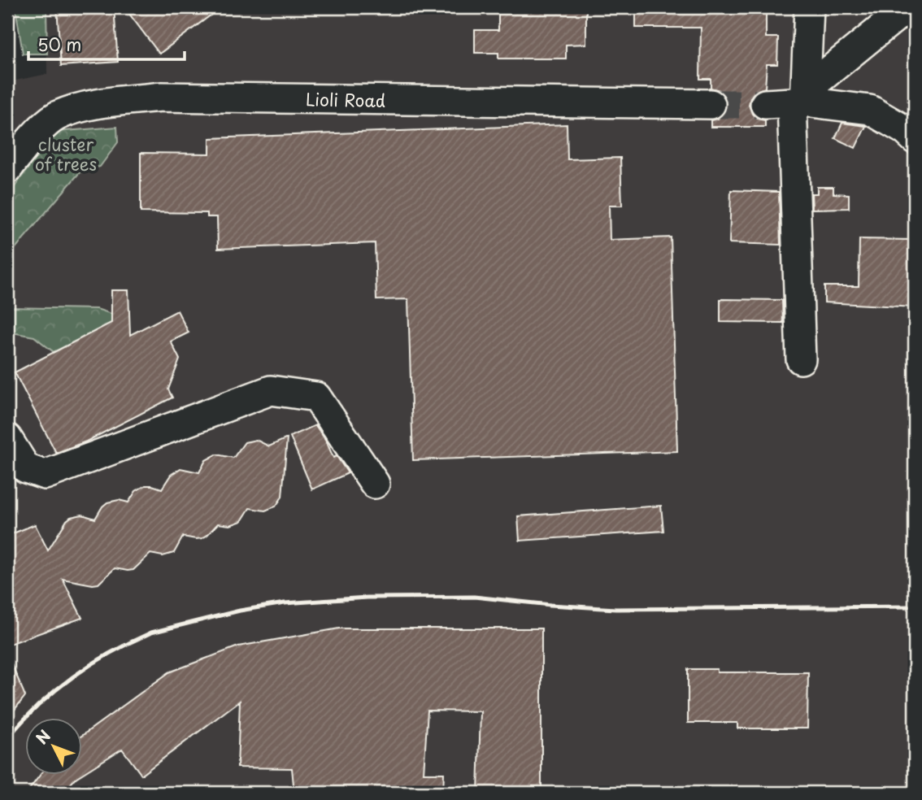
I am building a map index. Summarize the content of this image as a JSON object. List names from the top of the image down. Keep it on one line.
{"streets":{"street":["Lioli Road"]},"parks":["cluster of trees"],"scale_bar":"50 m","north":"top left"}
